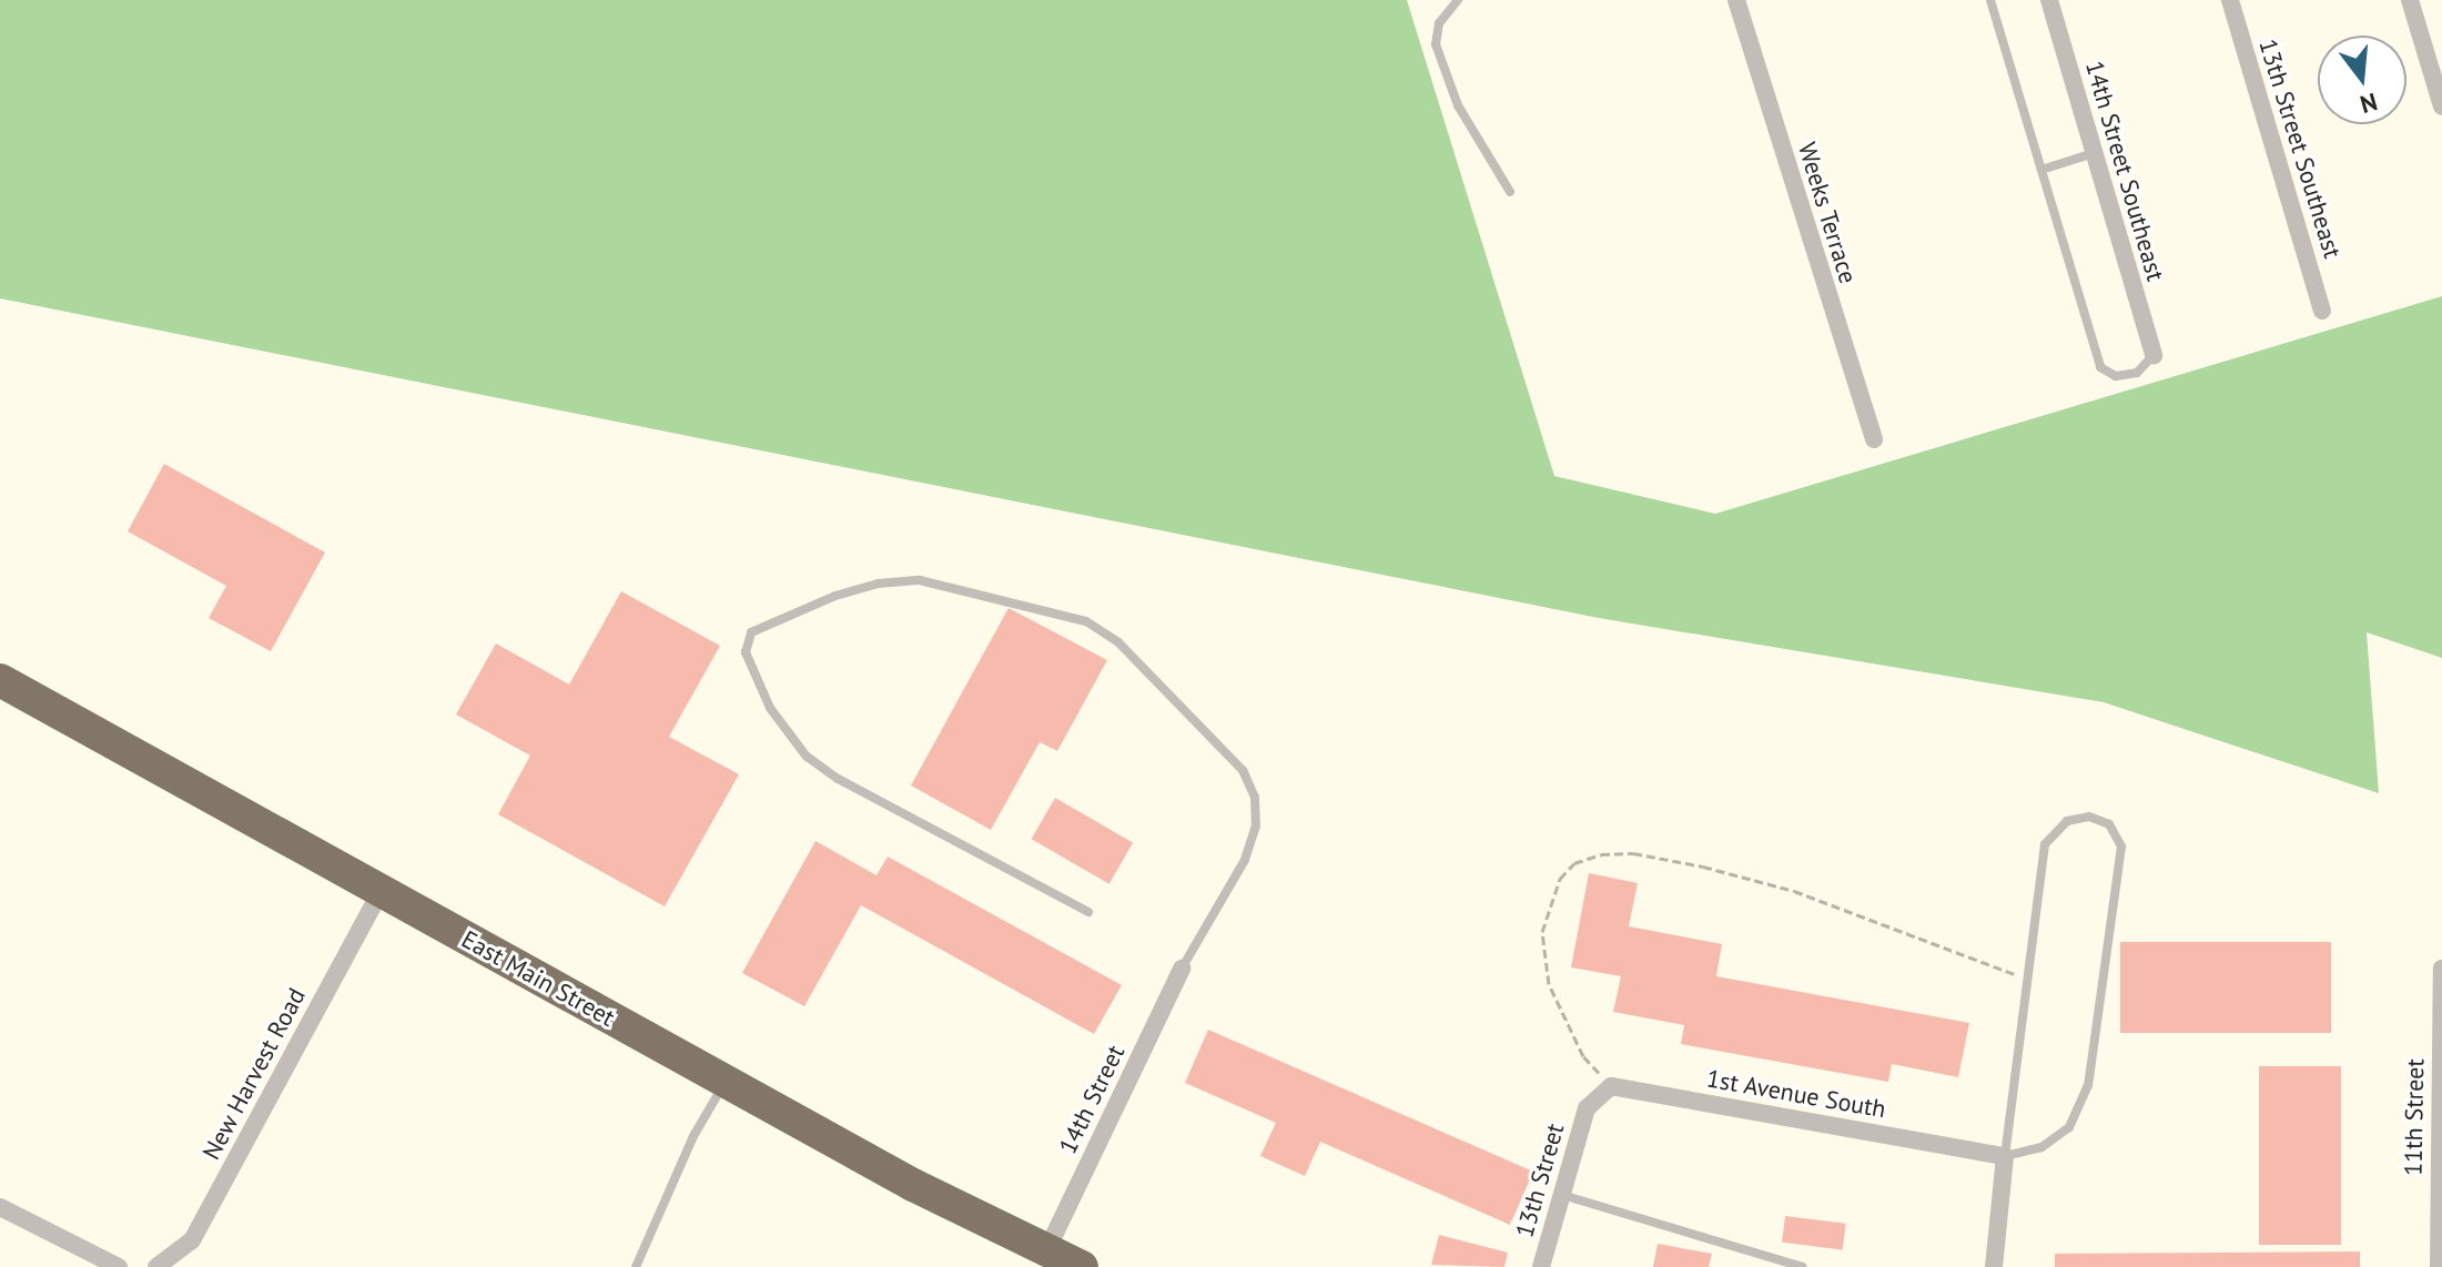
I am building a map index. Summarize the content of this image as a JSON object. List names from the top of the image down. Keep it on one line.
{"streets":{"highway":["East Main Street"],"street":["13th Street Southeast","14th Street Southeast","Weeks Terrace","New Harvest Road","1st Avenue South","14th Street","11th Street","13th Street"]},"crossings":[["East Main Street","New Harvest Road"],["East Main Street","14th Street"],["1st Avenue South","13th Street"]],"north":"bottom"}
